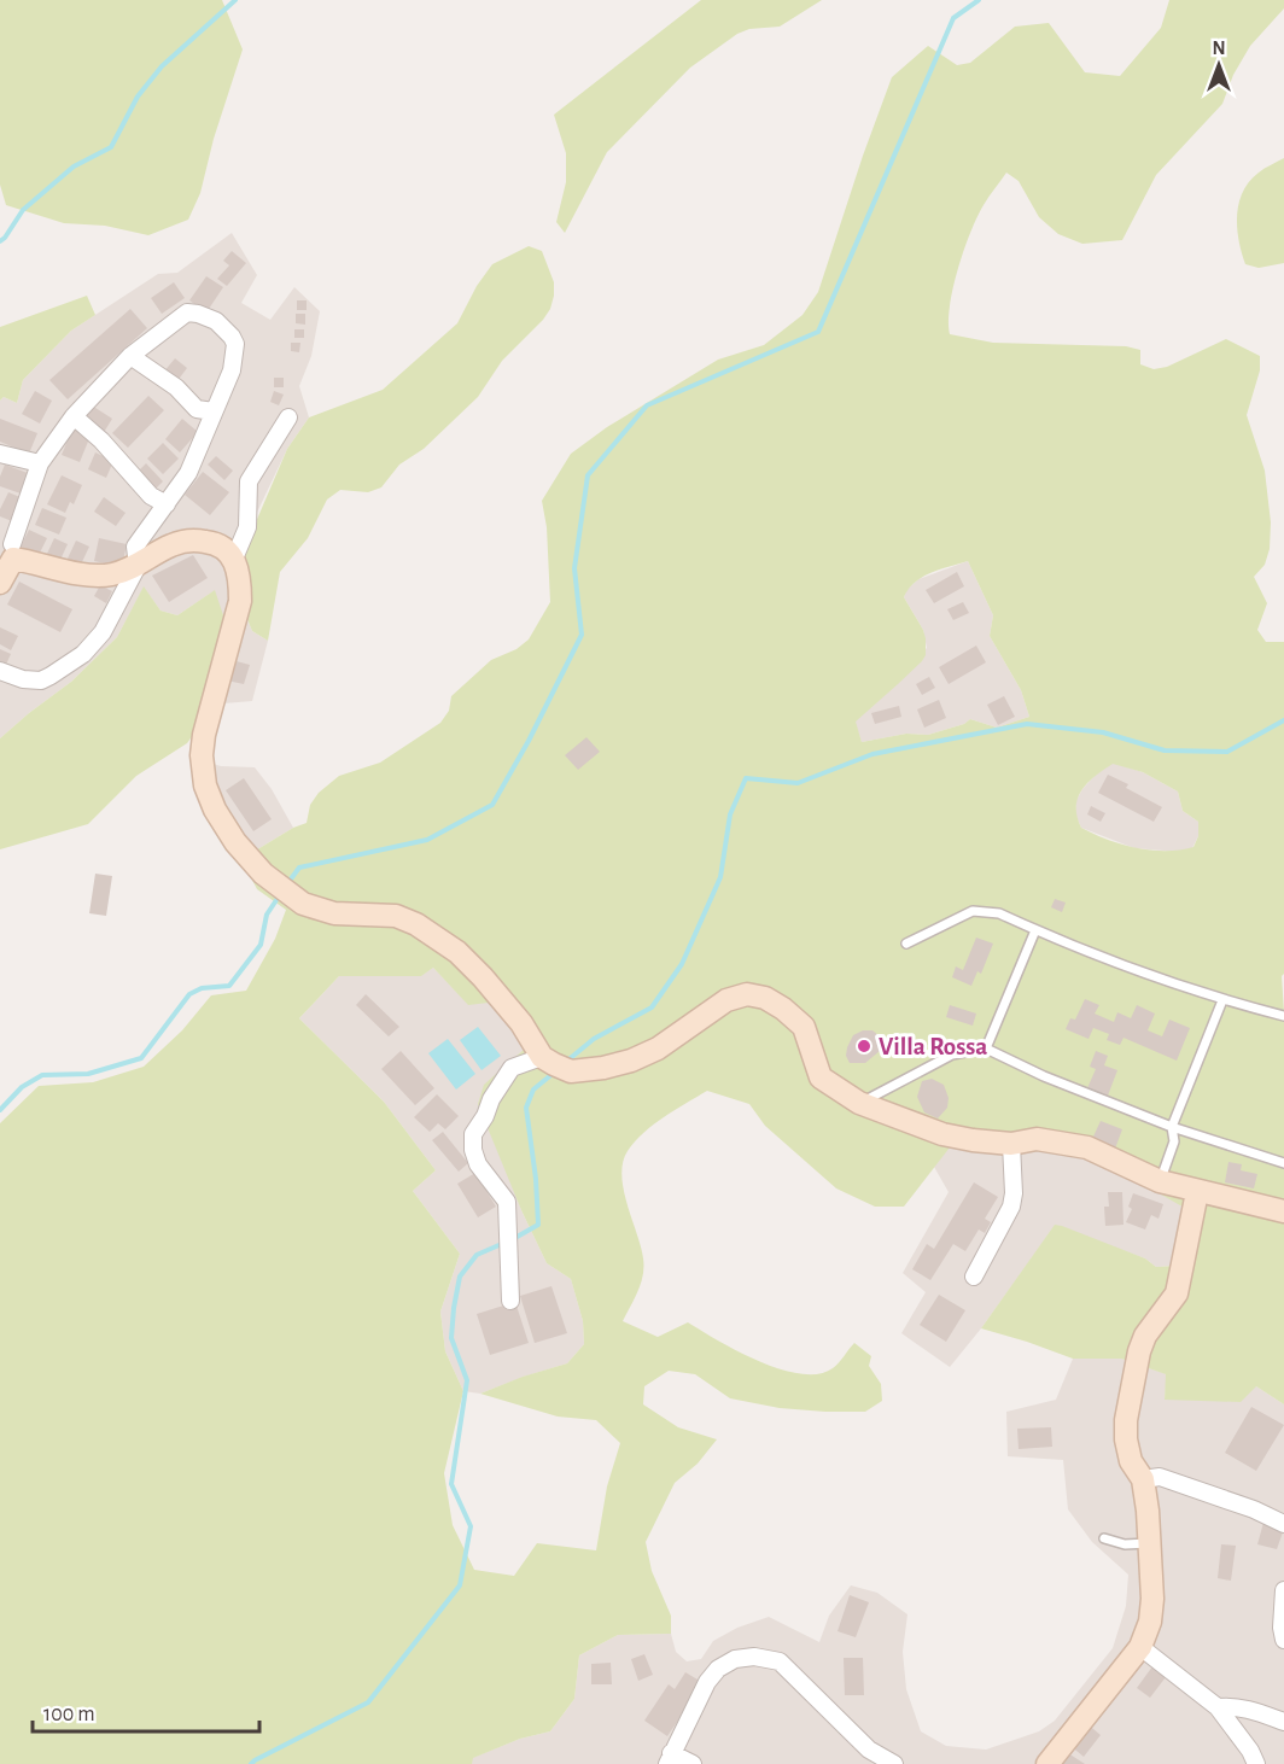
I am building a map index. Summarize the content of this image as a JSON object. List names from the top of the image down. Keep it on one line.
{"places":["Villa Rossa"],"scale_bar":"100 m","north":"top"}
